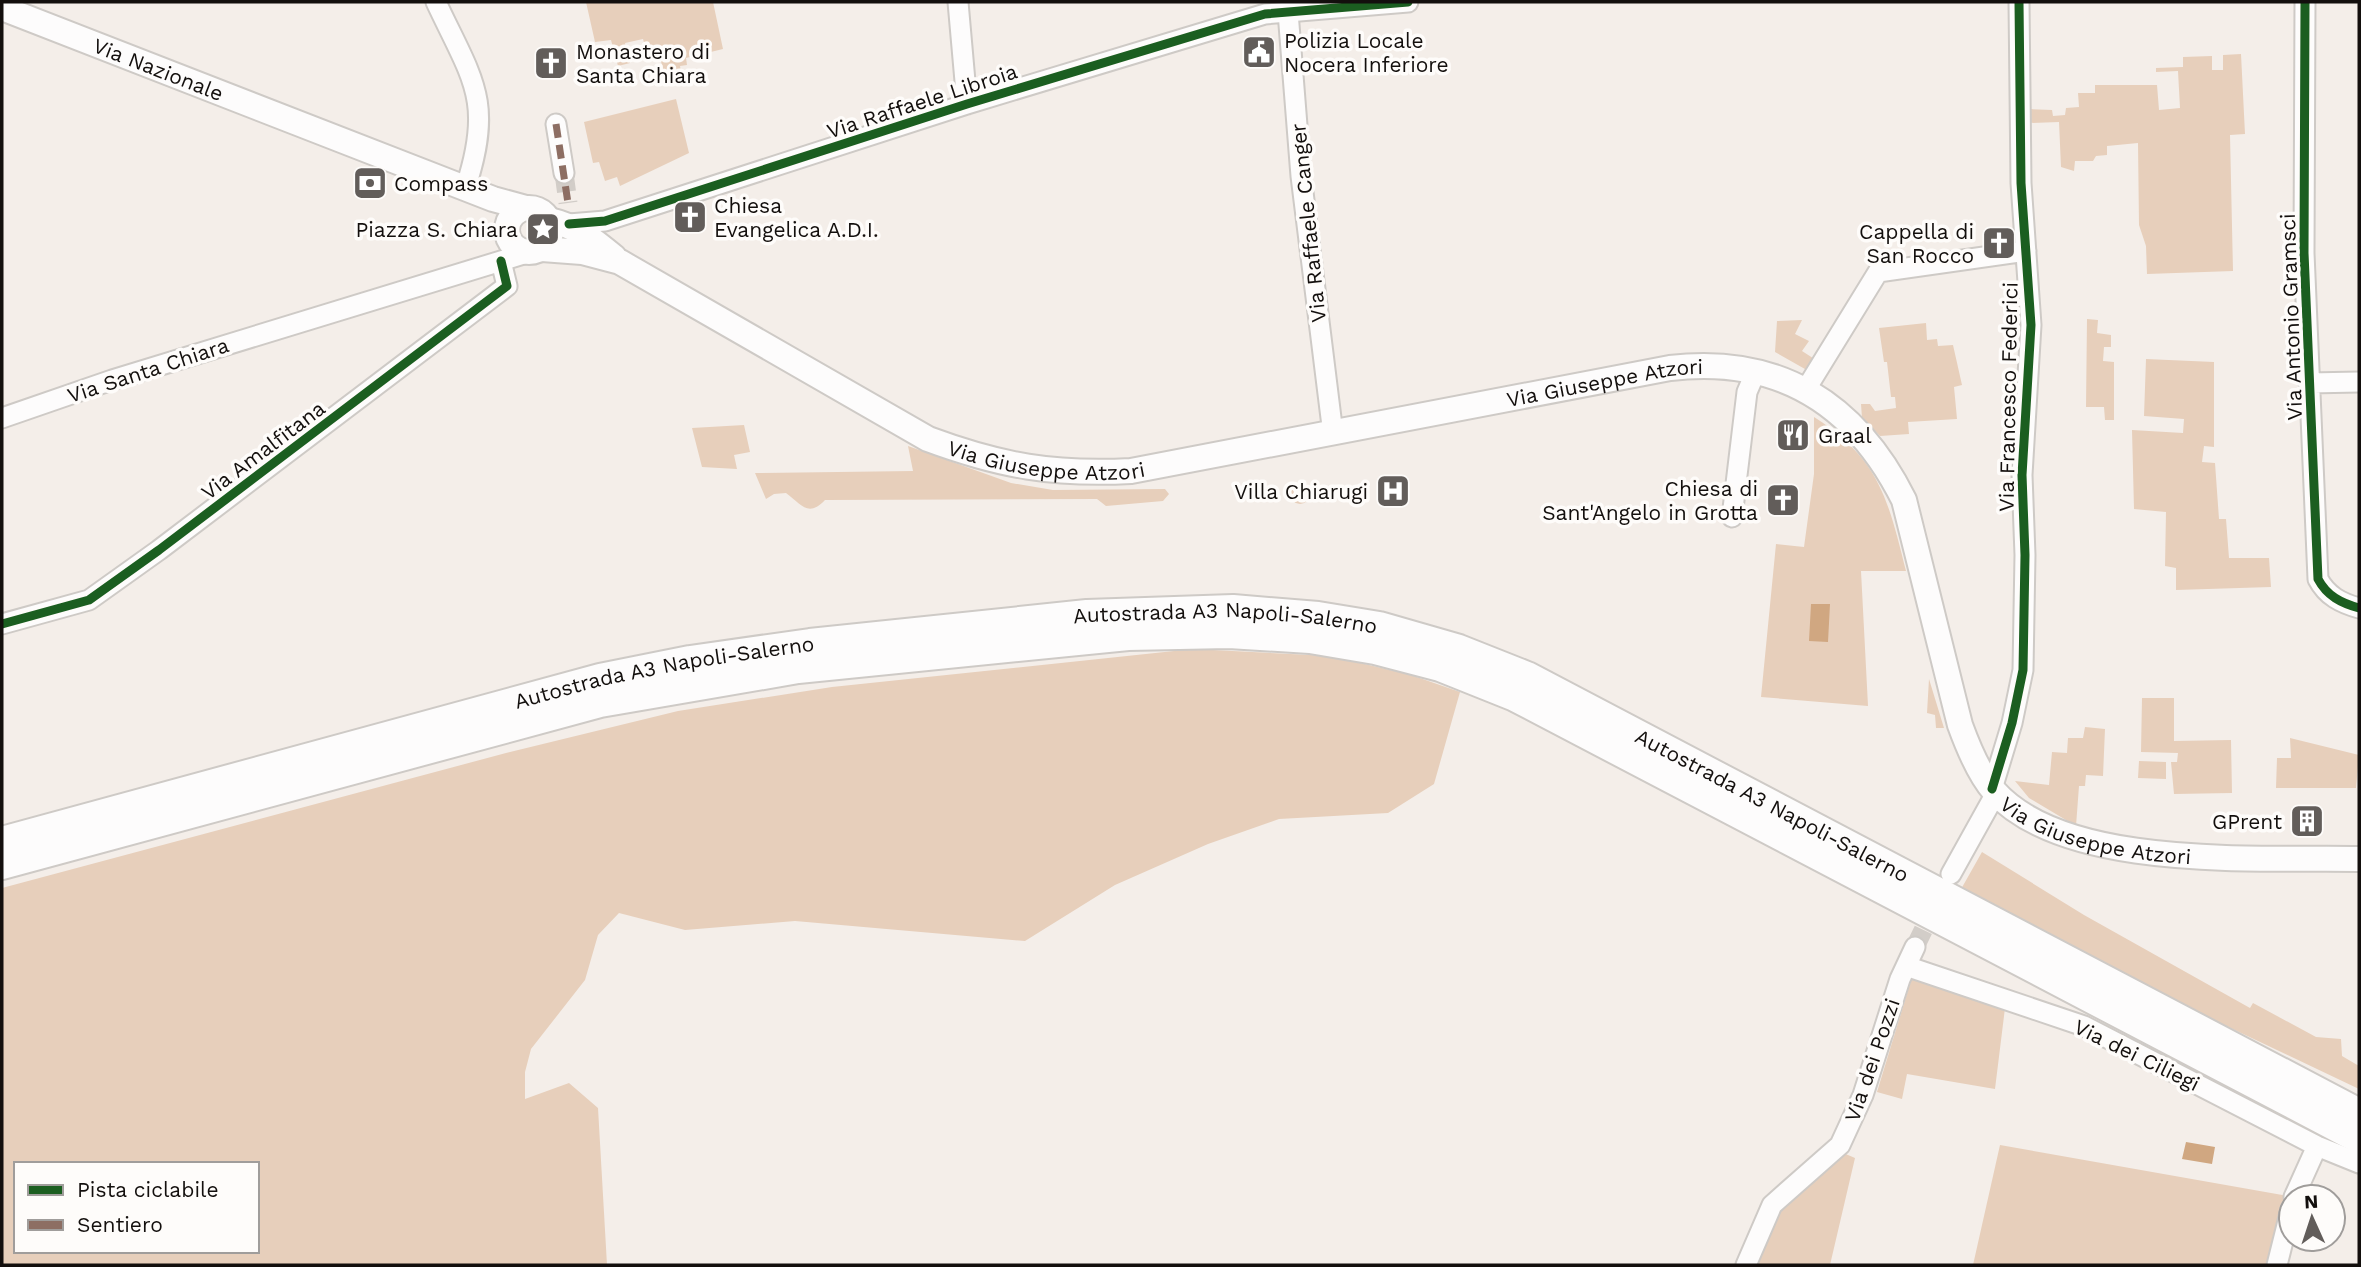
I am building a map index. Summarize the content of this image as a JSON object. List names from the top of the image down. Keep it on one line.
{"streets":{"highway":["Autostrada A3 Napoli-Salerno"],"main road":["Via Nazionale","Via Giuseppe Atzori"],"street":["Via Raffaele Libroia","Via Raffaele Canger","Via Antonio Gramsci","Via Santa Chiara","Via Francesco Federici","Via Amalfitana","Via dei Ciliegi","Via dei Pozzi"]},"crossings":[["Via Nazionale","Via Giuseppe Atzori"],["Via Raffaele Libroia","Via Raffaele Canger"],["Via Raffaele Libroia","Via Giuseppe Atzori"],["Via Raffaele Canger","Via Giuseppe Atzori"],["Via Santa Chiara","Via Amalfitana"],["Via Giuseppe Atzori","Via Francesco Federici"],["Via dei Ciliegi","Via dei Pozzi"]],"places":{"public building":["Polizia Locale Nocera Inferiore"],"church":["Monastero di Santa Chiara","Chiesa Evangelica A.D.I.","Cappella di San Rocco","Chiesa di Sant'Angelo in Grotta"],"bank":["Compass"],"place":["Piazza S. Chiara"],"restaurant":["Graal"],"hospital":["Villa Chiarugi"],"building":["GPrent"]},"legend":["Pista ciclabile","Sentiero"],"north":"top"}
